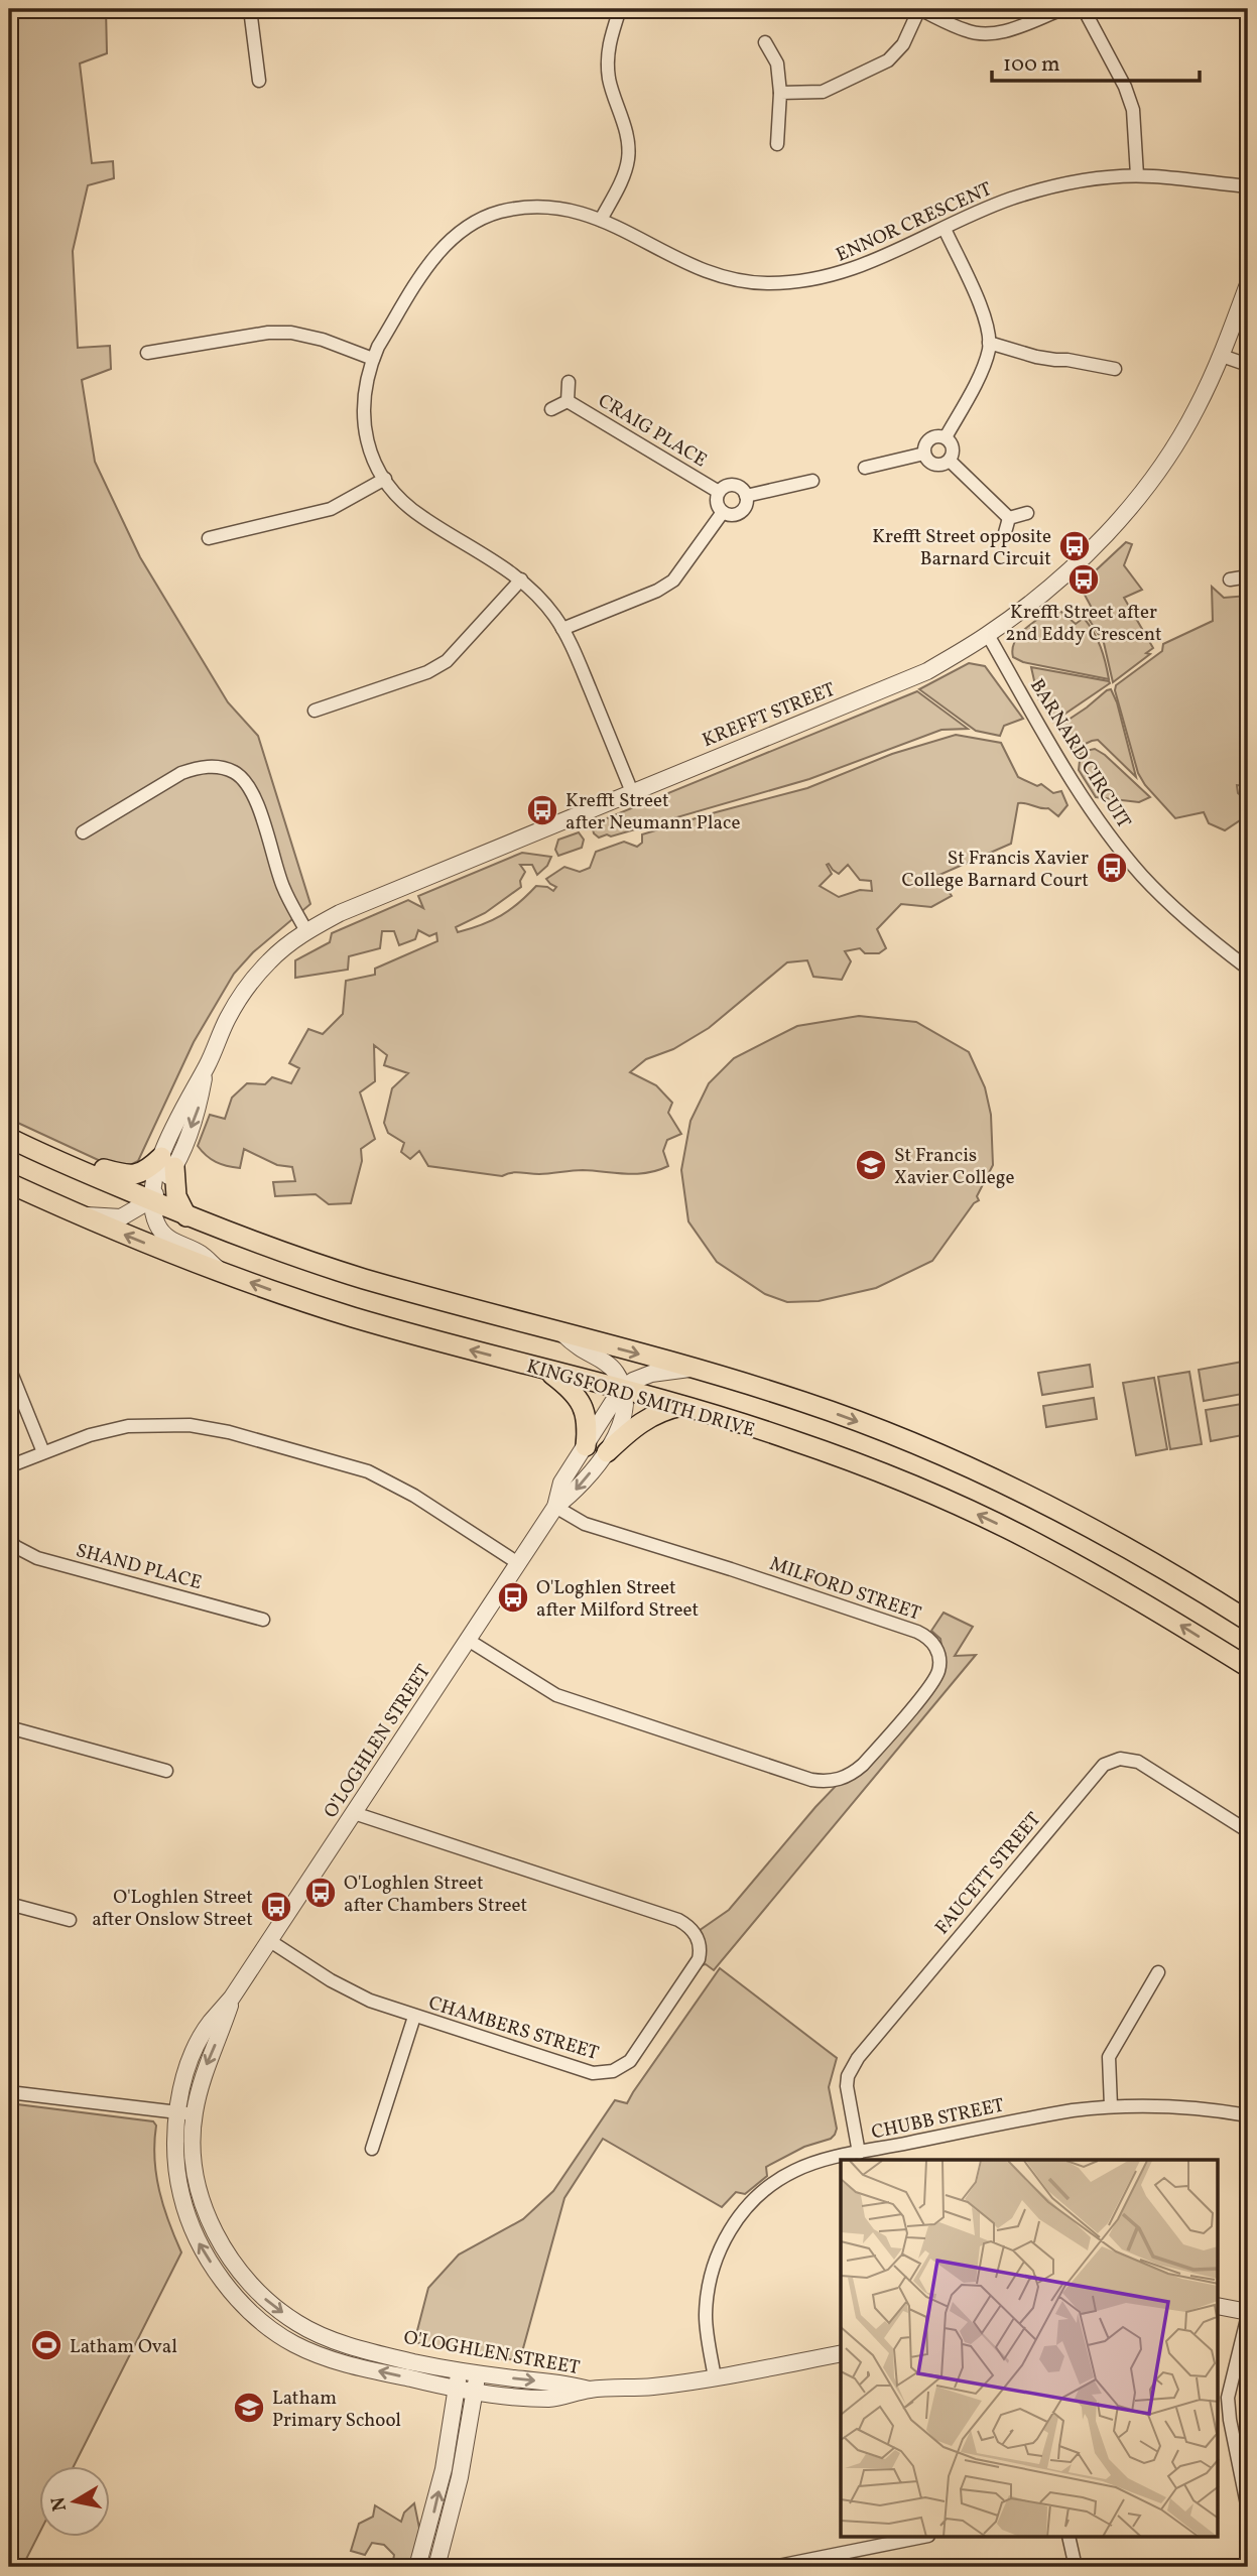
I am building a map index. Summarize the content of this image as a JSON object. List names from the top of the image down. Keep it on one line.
{"streets":{"main road":["KINGSFORD SMITH DRIVE"],"street":["ENNOR CRESCENT","CRAIG PLACE","KREFFT STREET","BARNARD CIRCUIT","SHAND PLACE","MILFORD STREET","O'LOGHLEN STREET","FAUCETT STREET","CHAMBERS STREET","CHUBB STREET"]},"crossings":[["ENNOR CRESCENT","KREFFT STREET"],["KREFFT STREET","BARNARD CIRCUIT"],["KREFFT STREET","KINGSFORD SMITH DRIVE"],["KINGSFORD SMITH DRIVE","O'LOGHLEN STREET"],["MILFORD STREET","O'LOGHLEN STREET"],["O'LOGHLEN STREET","CHAMBERS STREET"],["O'LOGHLEN STREET","CHUBB STREET"],["FAUCETT STREET","CHUBB STREET"]],"places":{"bus stop":["Krefft Street opposite Barnard Circuit","Krefft Street after 2nd Eddy Crescent","Krefft Street after Neumann Place","St Francis Xavier College Barnard Court","O'Loghlen Street after Milford Street","O'Loghlen Street after Chambers Street","O'Loghlen Street after Onslow Street"],"school or university":["St Francis Xavier College","Latham Primary School"],"sports":["Latham Oval"]},"scale_bar":"100 m","north":"left"}
